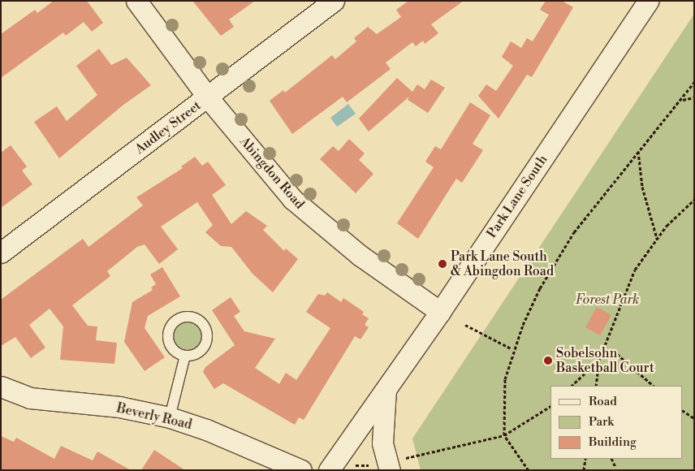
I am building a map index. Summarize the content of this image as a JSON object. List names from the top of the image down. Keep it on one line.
{"streets":{"street":["Audley Street","Abingdon Road","Park Lane South","Beverly Road"]},"crossings":[["Audley Street","Abingdon Road"],["Abingdon Road","Park Lane South"]],"parks":["Forest Park"],"places":["Park Lane South & Abingdon Road","Sobelsohn Basketball Court"],"legend":["Road","Park","Building"]}
